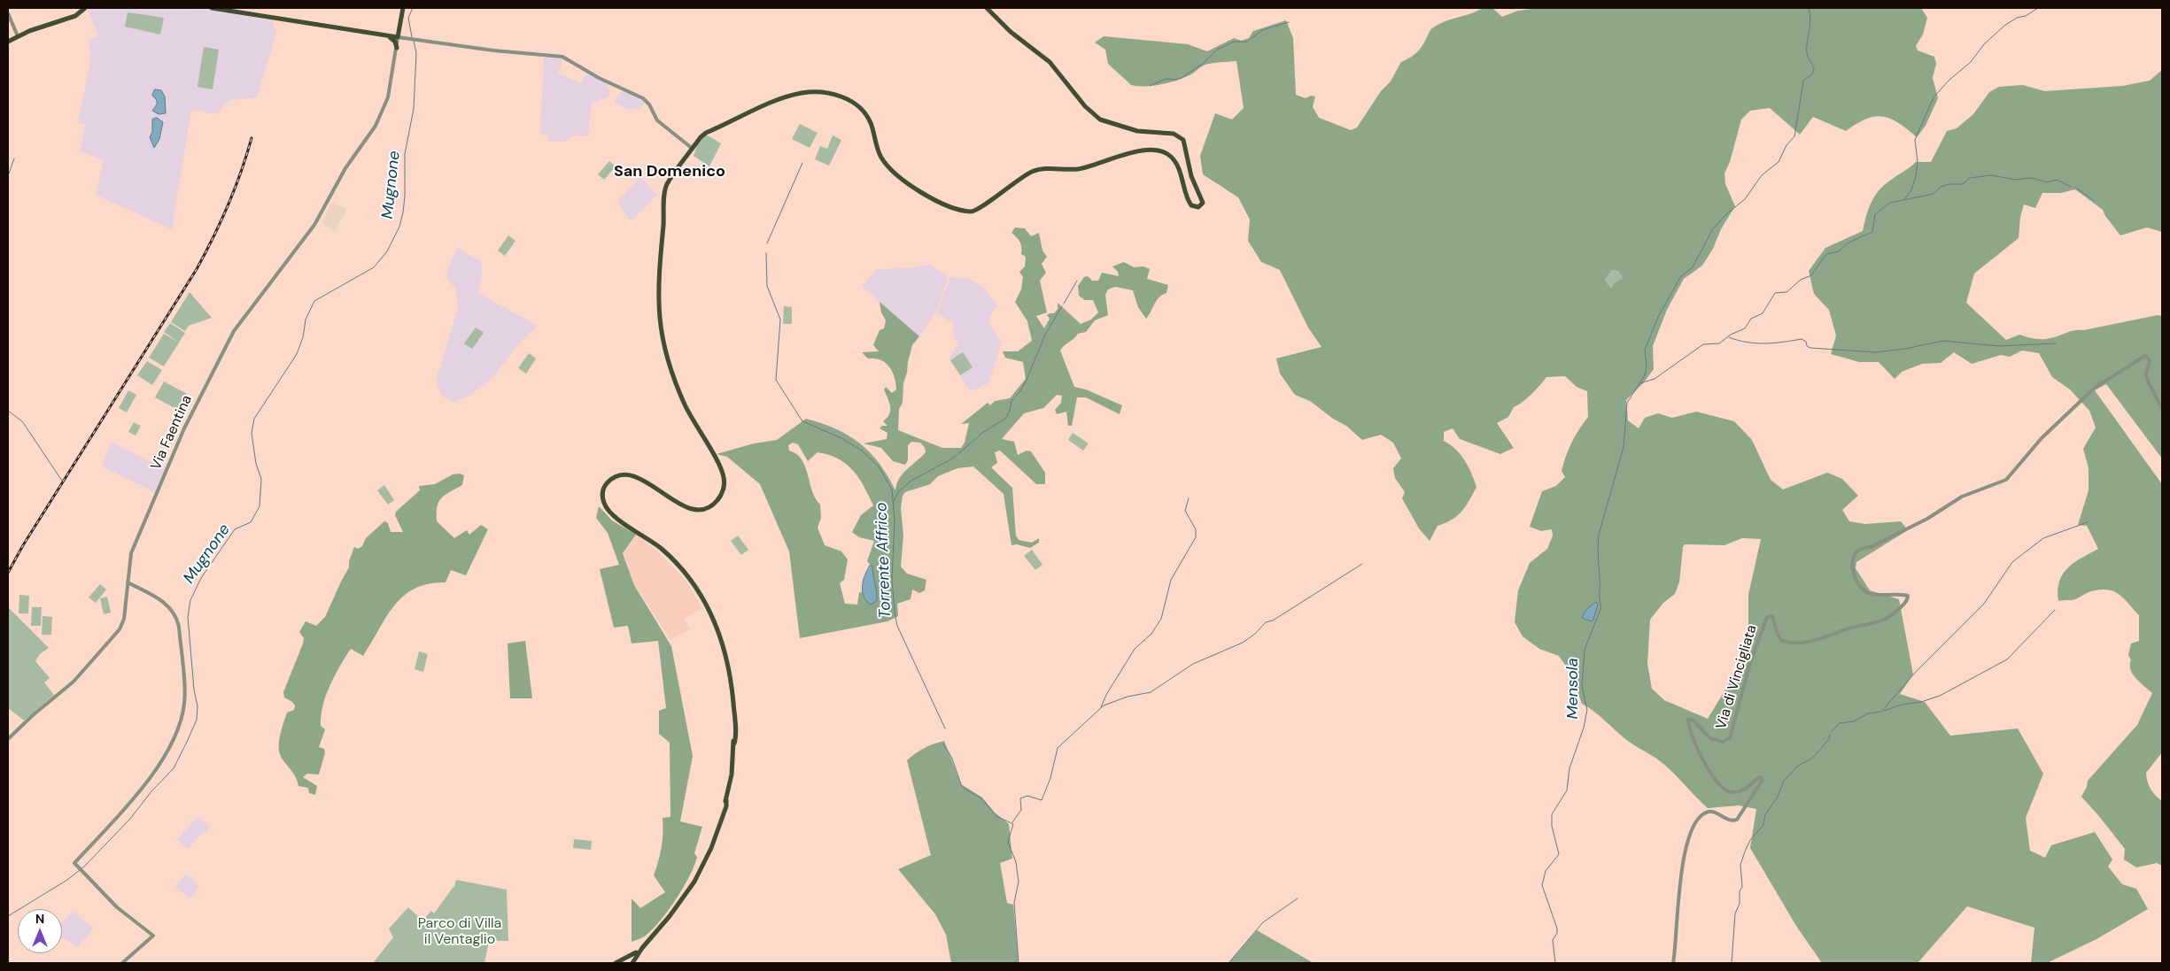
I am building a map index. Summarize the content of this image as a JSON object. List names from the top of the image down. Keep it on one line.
{"streets":{"street":["Via Faentina","Via di Vincigliata"]},"districts":["San Domenico"],"water":["Mugnone","Torrente Affrico","Mensola"],"parks":["Parco di Villa il Ventaglio"],"north":"top"}
